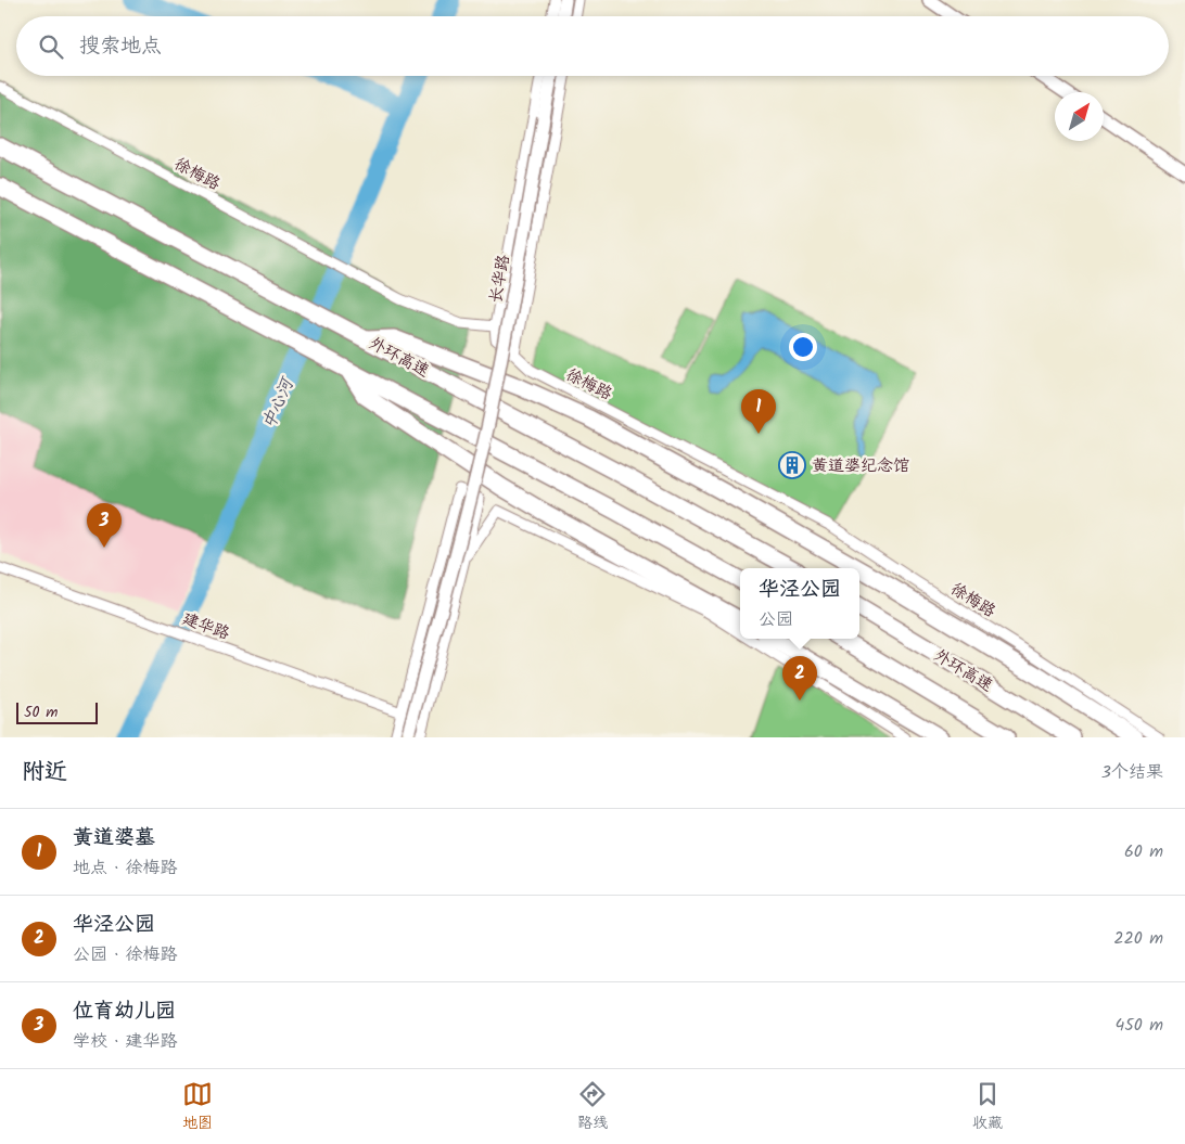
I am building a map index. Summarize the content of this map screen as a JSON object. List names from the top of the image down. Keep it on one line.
{"streets":{"highway":["外环高速"],"street":["徐梅路","长华路","建华路"]},"crossings":[["徐梅路","长华路"]],"water":["中心河"],"places":{"building":["黄道婆纪念馆"]},"scale_bar":"50 m","north":"top right","page":{"search":"搜索地点","pins":["1","3","2"],"popup":["华泾公园","公园"],"scale":"50 m","heading":["附近","3个结果"],"list":[{"mark":"1","name":"黄道婆墓","note":"地点 · 徐梅路","value":"60 m"},{"mark":"2","name":"华泾公园","note":"公园 · 徐梅路","value":"220 m"},{"mark":"3","name":"位育幼儿园","note":"学校 · 建华路","value":"450 m"}],"nav":["地图","路线","收藏"]}}
